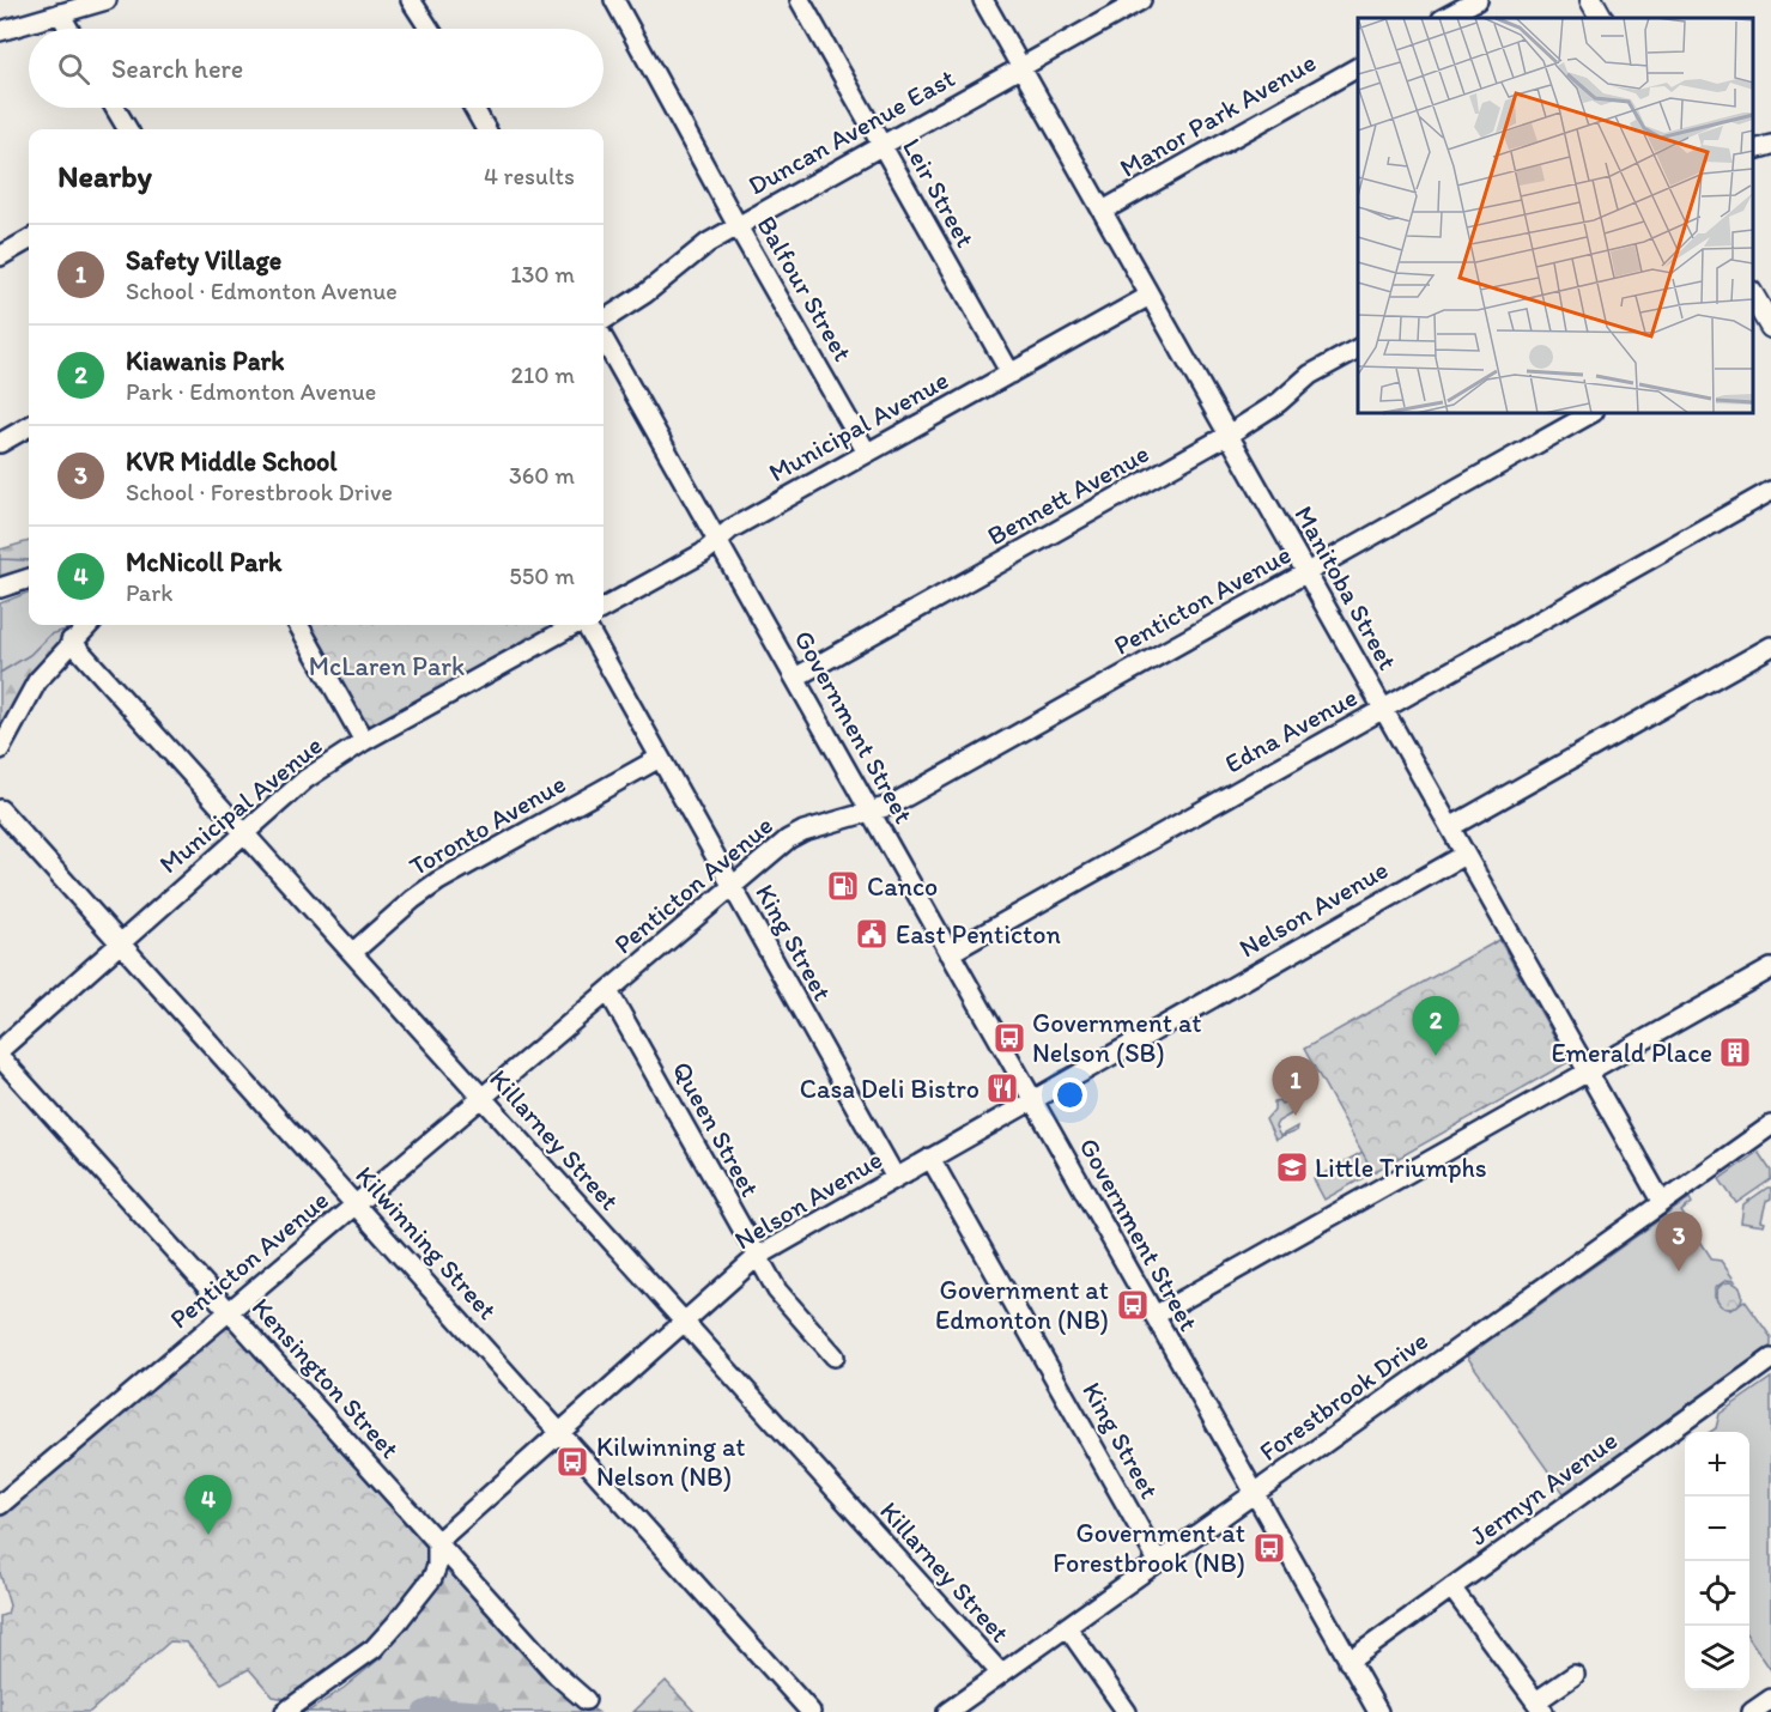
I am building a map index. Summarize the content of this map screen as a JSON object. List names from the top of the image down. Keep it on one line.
{"streets":{"street":["Manor Park Avenue","Duncan Avenue East","Leir Street","Balfour Street","Municipal Avenue","Bennett Avenue","Manitoba Street","Penticton Avenue","Government Street","Edna Avenue","Toronto Avenue","Nelson Avenue","King Street","Queen Street","Killarney Street","Kilwinning Street","Kensington Street","Forestbrook Drive","Jermyn Avenue"]},"crossings":[["Manor Park Avenue","Manitoba Street"],["Duncan Avenue East","Leir Street"],["Duncan Avenue East","Balfour Street"],["Duncan Avenue East","Manitoba Street"],["Leir Street","Municipal Avenue"],["Balfour Street","Municipal Avenue"],["Municipal Avenue","Manitoba Street"],["Municipal Avenue","Government Street"],["Municipal Avenue","Killarney Street"],["Municipal Avenue","Kilwinning Street"],["Bennett Avenue","Manitoba Street"],["Bennett Avenue","Government Street"],["Manitoba Street","Penticton Avenue"],["Manitoba Street","Edna Avenue"],["Manitoba Street","Nelson Avenue"],["Manitoba Street","Forestbrook Drive"],["Penticton Avenue","Government Street"],["Penticton Avenue","King Street"],["Penticton Avenue","Queen Street"],["Penticton Avenue","Killarney Street"],["Penticton Avenue","Kilwinning Street"],["Penticton Avenue","Kensington Street"],["Government Street","Edna Avenue"],["Government Street","Nelson Avenue"],["Government Street","Forestbrook Drive"],["Government Street","Jermyn Avenue"],["Toronto Avenue","King Street"],["Toronto Avenue","Killarney Street"],["Nelson Avenue","King Street"],["Nelson Avenue","Queen Street"],["Nelson Avenue","Killarney Street"],["Nelson Avenue","Kilwinning Street"],["Nelson Avenue","Kensington Street"],["King Street","Forestbrook Drive"],["Killarney Street","Forestbrook Drive"]],"parks":["McLaren Park"],"places":{"fuel station":["Canco"],"public building":["East Penticton"],"bus stop":["Government at Nelson (SB)","Government at Edmonton (NB)","Kilwinning at Nelson (NB)","Government at Forestbrook (NB)"],"building":["Emerald Place"],"restaurant":["Casa Deli Bistro"],"school or university":["Little Triumphs"]},"page":{"search":"Search here","heading":["Nearby","4 results"],"list":[{"mark":"1","name":"Safety Village","note":"School · Edmonton Avenue","value":"130 m"},{"mark":"2","name":"Kiawanis Park","note":"Park · Edmonton Avenue","value":"210 m"},{"mark":"3","name":"KVR Middle School","note":"School · Forestbrook Drive","value":"360 m"},{"mark":"4","name":"McNicoll Park","note":"Park","value":"550 m"}],"pins":["2","1","3","4"],"map_buttons":["+","−"]}}
